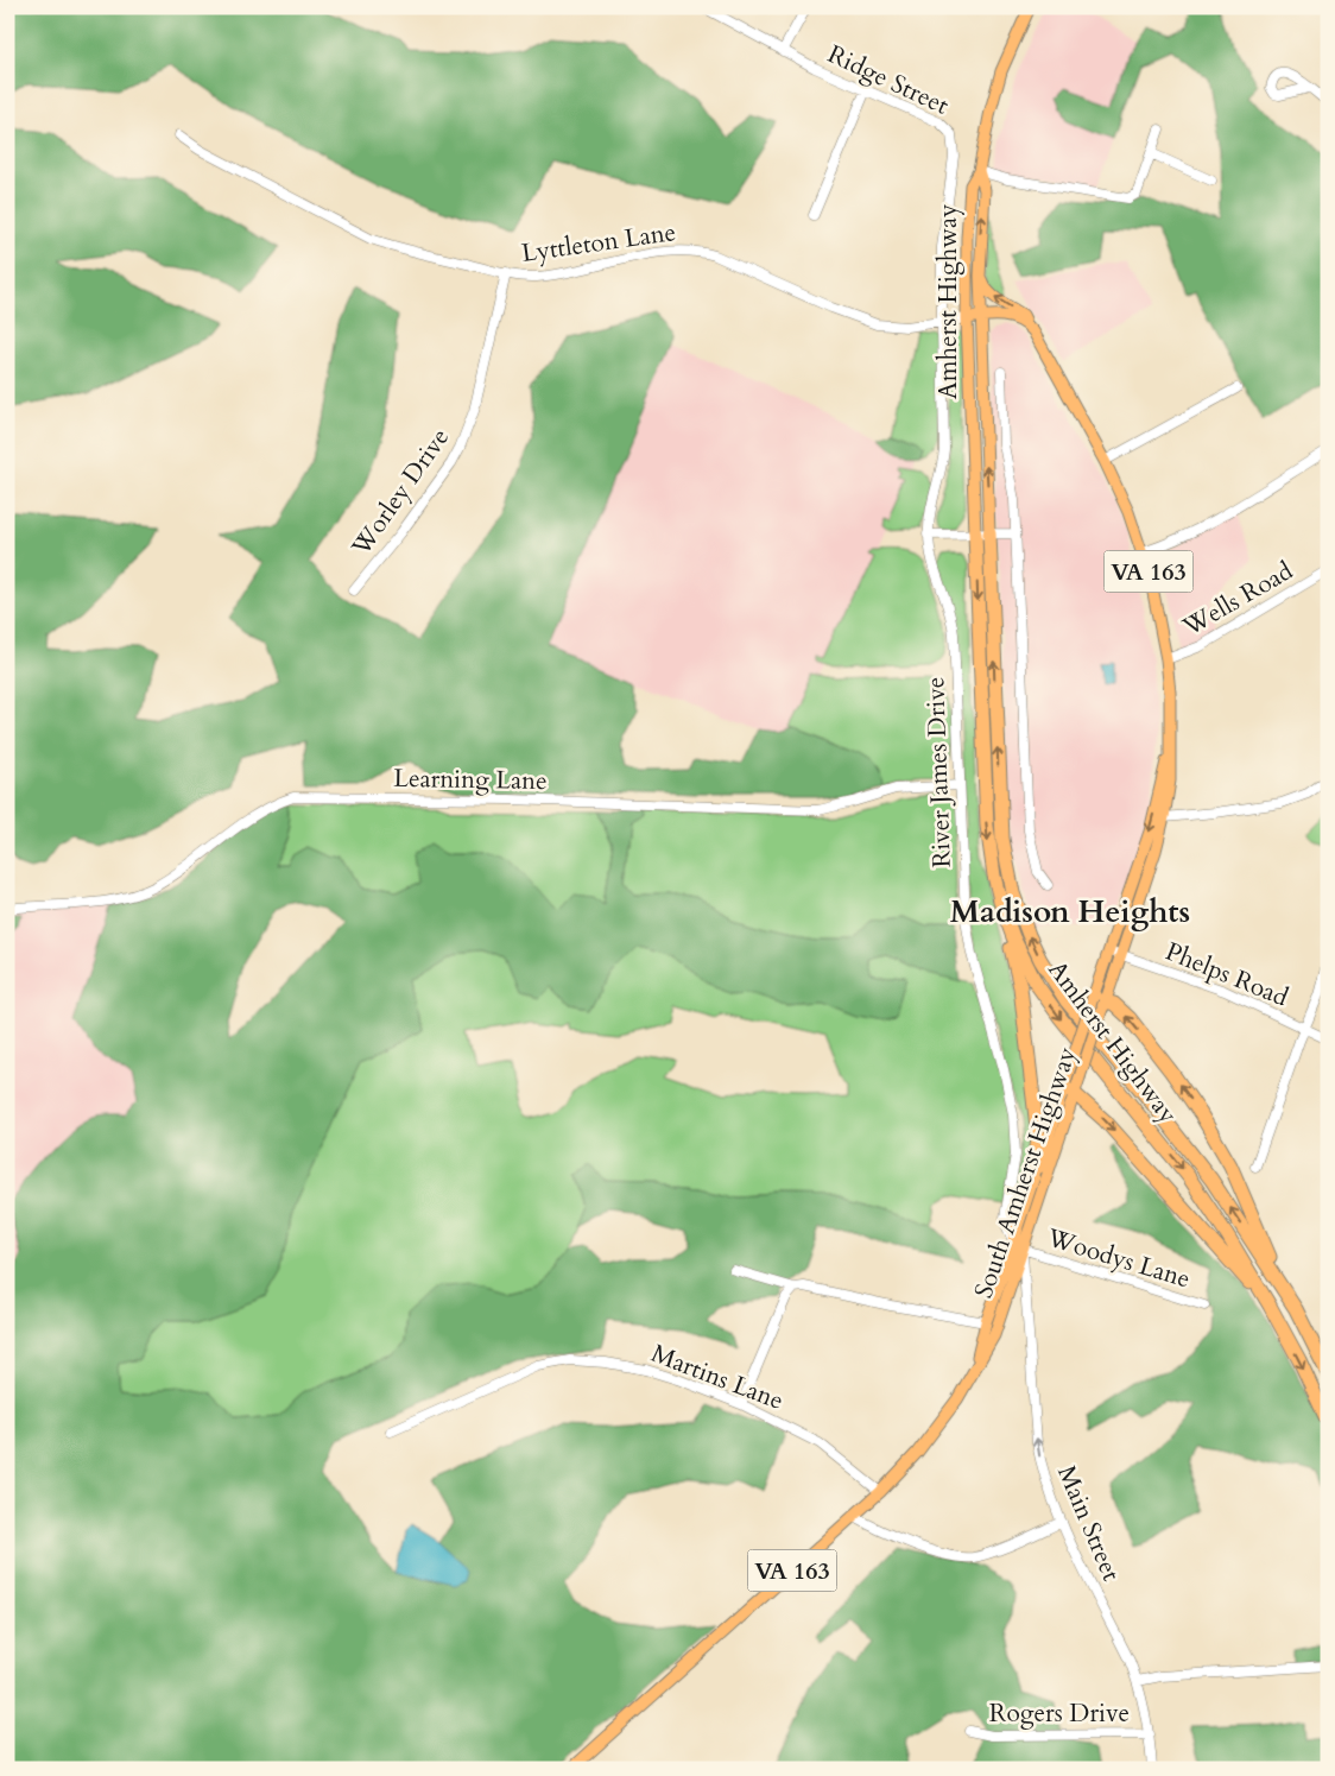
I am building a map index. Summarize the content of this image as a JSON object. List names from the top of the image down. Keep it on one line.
{"streets":{"highway":["Amherst Highway"],"main road":["VA 163","South Amherst Highway"],"street":["Ridge Street","Lyttleton Lane","Worley Drive","Wells Road","River James Drive","Learning Lane","Phelps Road","Woodys Lane","Martins Lane","Main Street","Rogers Drive"]},"crossings":[["Ridge Street","Lyttleton Lane"],["Ridge Street","River James Drive"],["Lyttleton Lane","Amherst Highway"],["Lyttleton Lane","Worley Drive"],["Lyttleton Lane","River James Drive"],["Amherst Highway","South Amherst Highway"],["Wells Road","South Amherst Highway"],["River James Drive","Learning Lane"],["River James Drive","South Amherst Highway"],["River James Drive","Woodys Lane"],["River James Drive","Main Street"],["Phelps Road","South Amherst Highway"],["South Amherst Highway","Woodys Lane"],["South Amherst Highway","Martins Lane"],["South Amherst Highway","Main Street"],["Woodys Lane","Main Street"],["Main Street","Rogers Drive"]],"one_way":["Main Street"],"districts":["Madison Heights"]}
